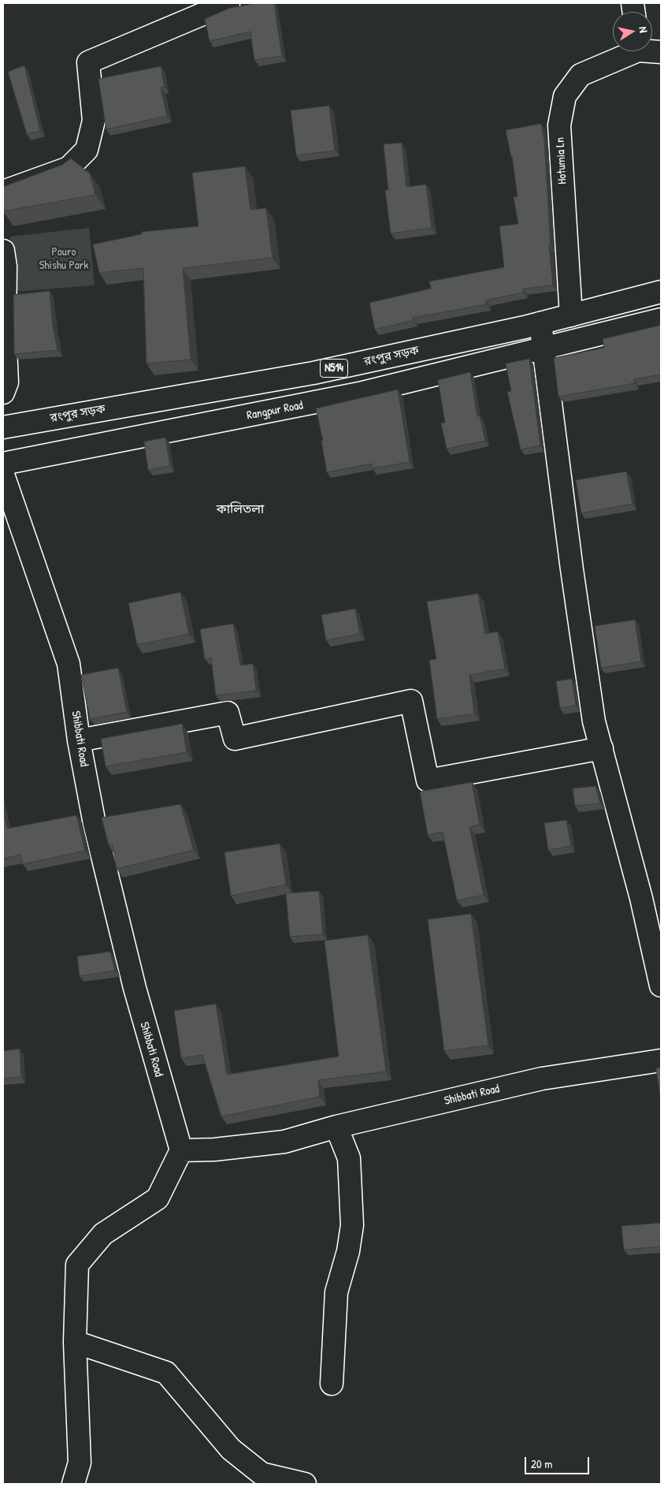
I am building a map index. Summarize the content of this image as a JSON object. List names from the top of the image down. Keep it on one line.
{"streets":{"main road":["Hotumia Ln","রংপুর সড়ক","N514","Rangpur Road","Shibbati Road"]},"crossings":[["Hotumia Ln","রংপুর সড়ক"]],"districts":["কালিতলা"],"parks":["Pouro Shishu Park"],"scale_bar":"20 m","north":"right"}
